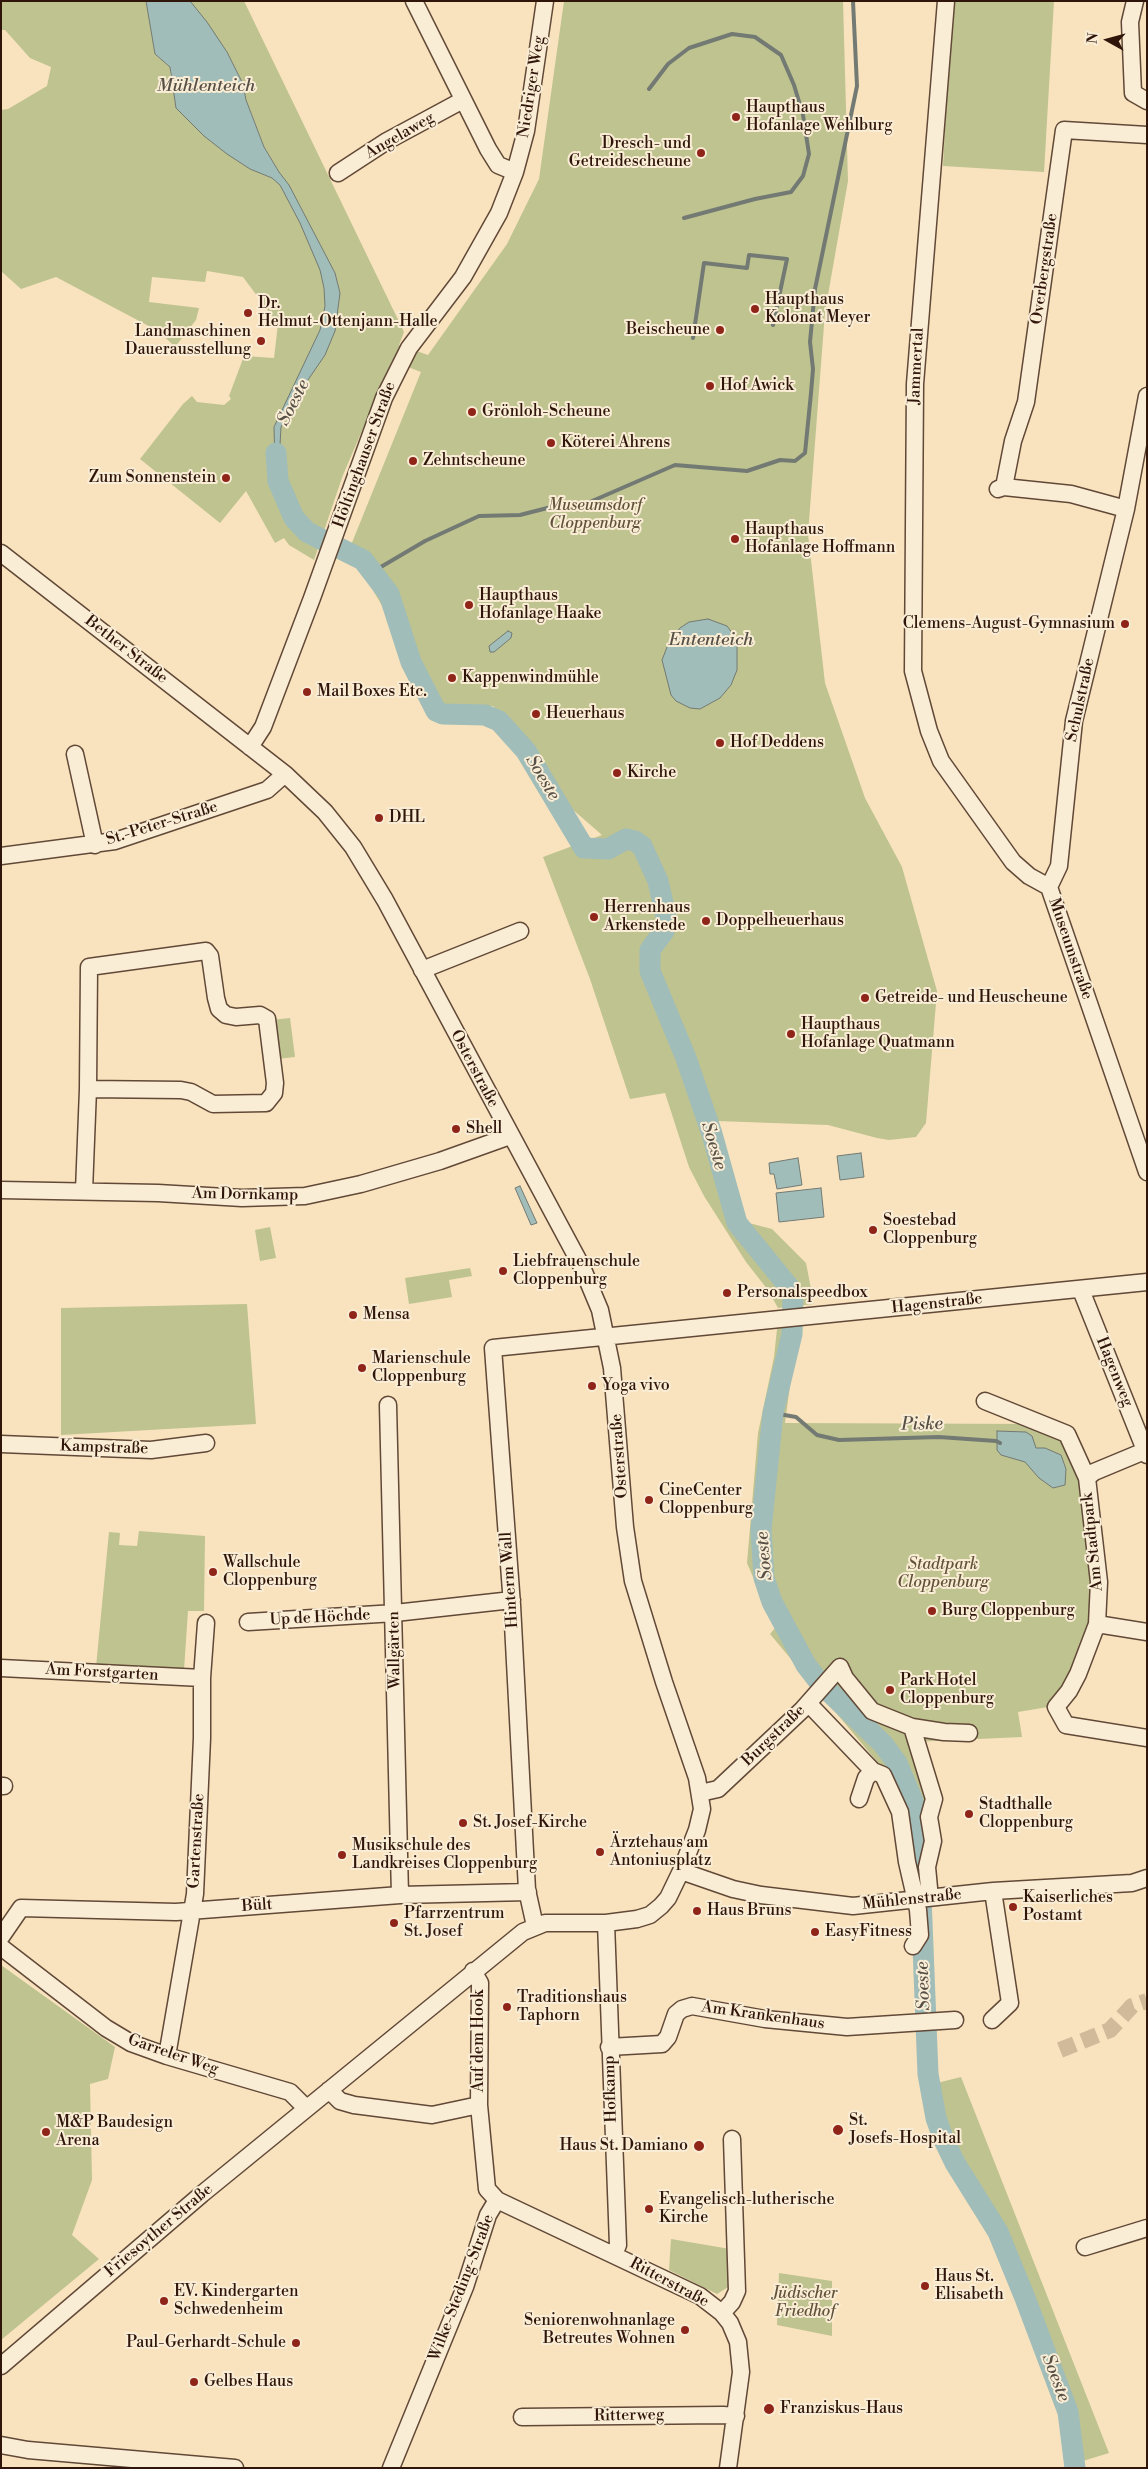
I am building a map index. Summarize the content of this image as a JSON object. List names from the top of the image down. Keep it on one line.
{"streets":{"street":["Niedriger Weg","Angelaweg","Overbergstraße","Jammertal","Höltinghauser Straße","Bether Straße","Schulstraße","St.-Peter-Straße","Museumstraße","Osterstraße","Am Dornkamp","Hagenstraße","Hagenweg","Kampstraße","Am Stadtpark","Hinterm Wall","Up de Höchde","Wallgärten","Am Forstgarten","Burgstraße","Gartenstraße","Mühlenstraße","Bült","Am Krankenhaus","Auf dem Hook","Garreler Weg","Hofkamp","Friesoyther Straße","Ritterstraße","Wilke-Steding-Straße","Ritterweg"]},"crossings":[["Niedriger Weg","Höltinghauser Straße"],["Overbergstraße","Schulstraße"],["Jammertal","Museumstraße"],["Höltinghauser Straße","Bether Straße"],["Höltinghauser Straße","Osterstraße"],["Bether Straße","Osterstraße"],["Schulstraße","Museumstraße"],["St.-Peter-Straße","Osterstraße"],["Osterstraße","Am Dornkamp"],["Osterstraße","Hagenstraße"],["Osterstraße","Hinterm Wall"],["Osterstraße","Burgstraße"],["Osterstraße","Mühlenstraße"],["Osterstraße","Hofkamp"],["Hagenstraße","Hagenweg"],["Hagenstraße","Hinterm Wall"],["Hagenweg","Am Stadtpark"],["Hinterm Wall","Up de Höchde"],["Hinterm Wall","Bült"],["Hinterm Wall","Auf dem Hook"],["Up de Höchde","Wallgärten"],["Wallgärten","Bült"],["Am Forstgarten","Gartenstraße"],["Gartenstraße","Bült"],["Gartenstraße","Garreler Weg"],["Am Krankenhaus","Hofkamp"],["Auf dem Hook","Garreler Weg"],["Auf dem Hook","Friesoyther Straße"],["Auf dem Hook","Wilke-Steding-Straße"],["Garreler Weg","Friesoyther Straße"],["Hofkamp","Ritterstraße"],["Ritterstraße","Wilke-Steding-Straße"],["Ritterstraße","Ritterweg"]],"water":["Mühlenteich","Soeste","Ententeich","Piske"],"parks":["Museumsdorf Cloppenburg","Stadtpark Cloppenburg","Jüdischer Friedhof"],"places":["Haupthaus Hofanlage Wehlburg","Dresch- und Getreidescheune","Haupthaus Kolonat Meyer","Dr. Helmut-Ottenjann-Halle","Beischeune","Landmaschinen Dauerausstellung","Hof Awick","Grönloh-Scheune","Köterei Ahrens","Zehntscheune","Zum Sonnenstein","Haupthaus Hofanlage Hoffmann","Haupthaus Hofanlage Haake","Clemens-August-Gymnasium","Kappenwindmühle","Mail Boxes Etc.","Heuerhaus","Hof Deddens","Kirche","DHL","Herrenhaus Arkenstede","Doppelheuerhaus","Getreide- und Heuscheune","Haupthaus Hofanlage Quatmann","Shell","Soestebad Cloppenburg","Liebfrauenschule Cloppenburg","Personalspeedbox","Mensa","Marienschule Cloppenburg","Yoga vivo","CineCenter Cloppenburg","Wallschule Cloppenburg","Burg Cloppenburg","Park Hotel Cloppenburg","Stadthalle Cloppenburg","St. Josef-Kirche","Ärztehaus am Antoniusplatz","Musikschule des Landkreises Cloppenburg","Kaiserliches Postamt","Haus Bruns","Pfarrzentrum St. Josef","EasyFitness","Traditionshaus Taphorn","St. Josefs-Hospital","M&P Baudesign Arena","Haus St. Damiano","Evangelisch-lutherische Kirche","Haus St. Elisabeth","EV. Kindergarten Schwedenheim","Seniorenwohnanlage Betreutes Wohnen","Paul-Gerhardt-Schule","Gelbes Haus","Franziskus-Haus"],"north":"left"}
